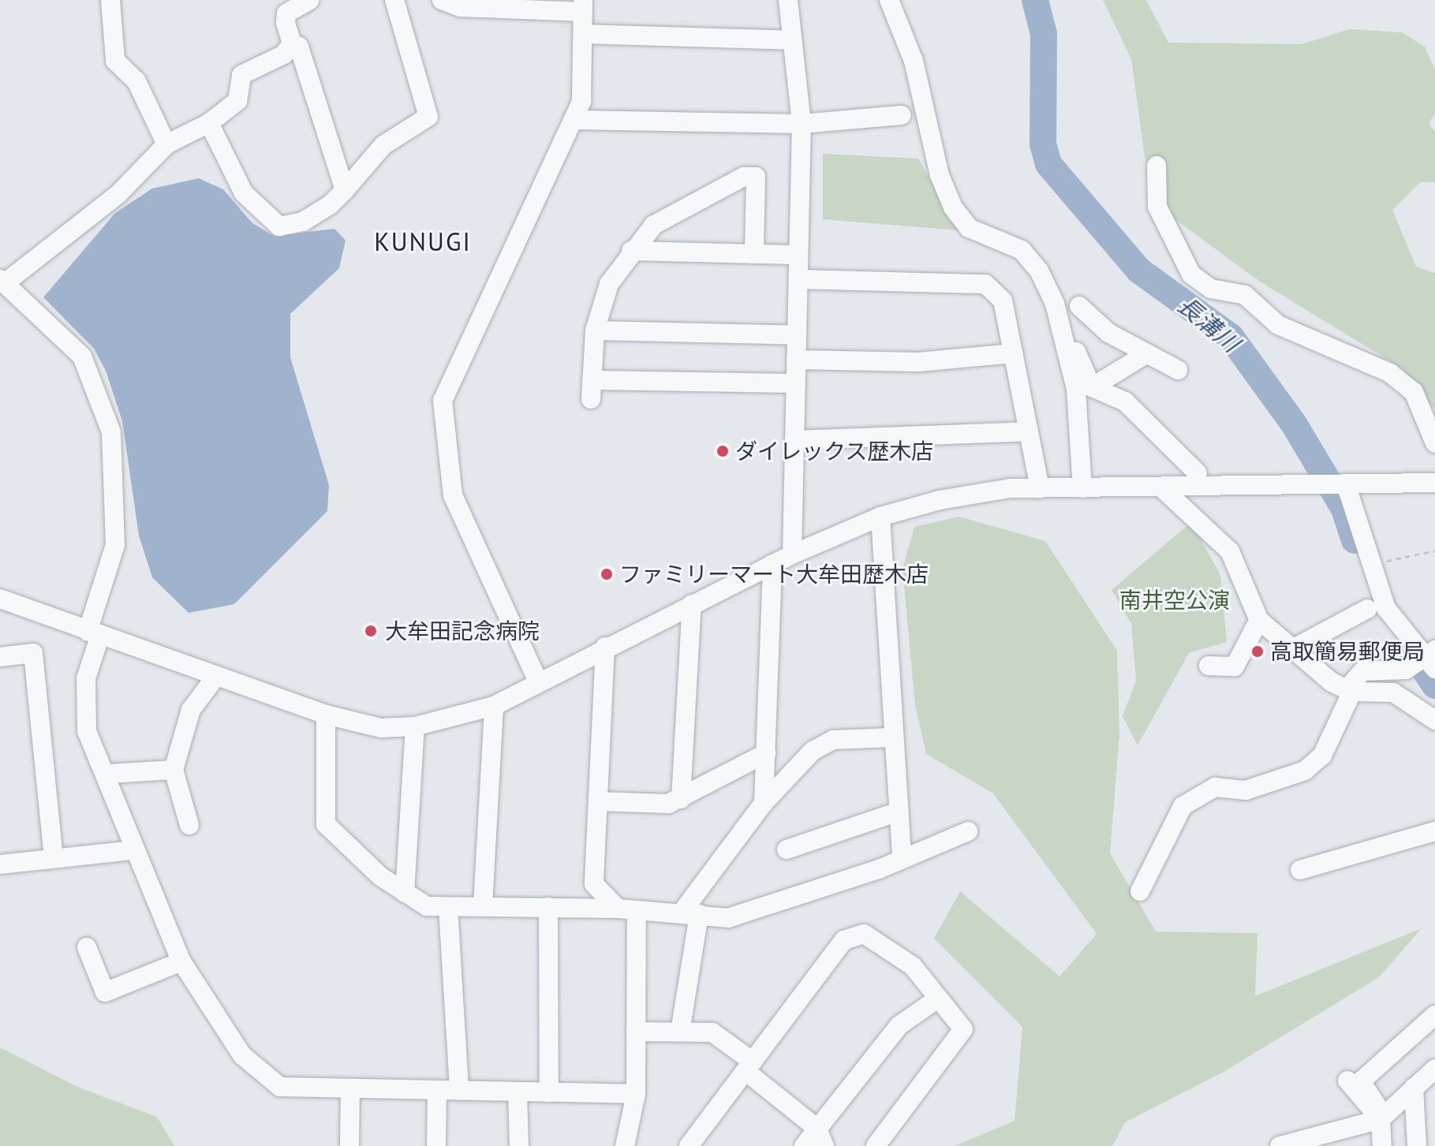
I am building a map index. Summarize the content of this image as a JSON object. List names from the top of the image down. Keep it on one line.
{"districts":["KUNUGI"],"water":["長溝川"],"parks":["南井空公演"],"places":["ダイレックス歴木店","ファミリーマート大牟田歴木店","大牟田記念病院","高取簡易郵便局"]}
